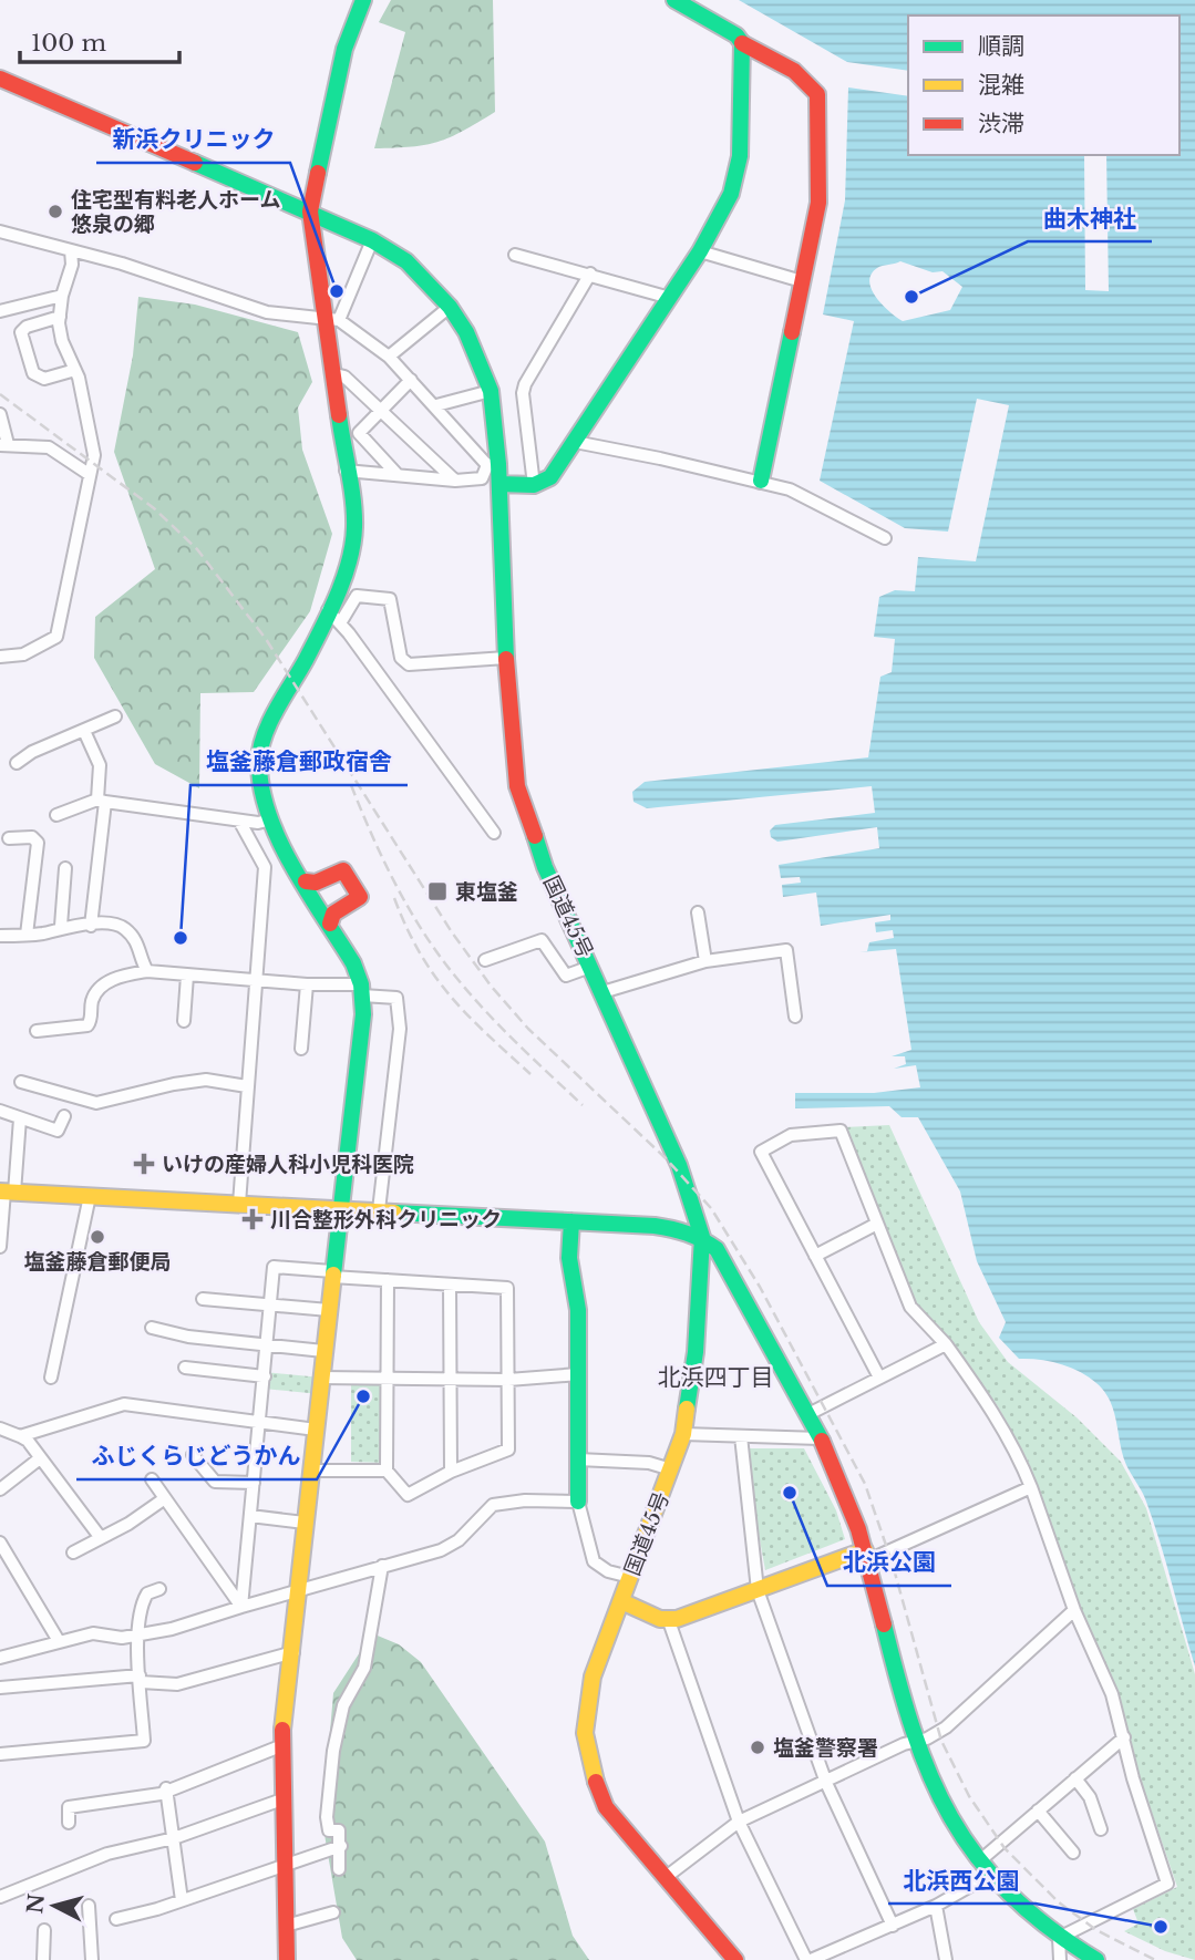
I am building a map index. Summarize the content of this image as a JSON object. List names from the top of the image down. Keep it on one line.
{"streets":{"main road":["国道45号"]},"districts":["北浜四丁目"],"places":{"other":["住宅型有料老人ホーム 悠泉の郷","新浜クリニック","曲木神社","塩釜藤倉郵政宿舎","塩釜藤倉郵便局","ふじくらじどうかん","北浜公園","塩釜警察署","北浜西公園"],"transit":["東塩釜"],"health":["いけの産婦人科小児科医院","川合整形外科クリニック"]},"legend":["順調","混雑","渋滞"],"scale_bar":"100 m","north":"left"}
